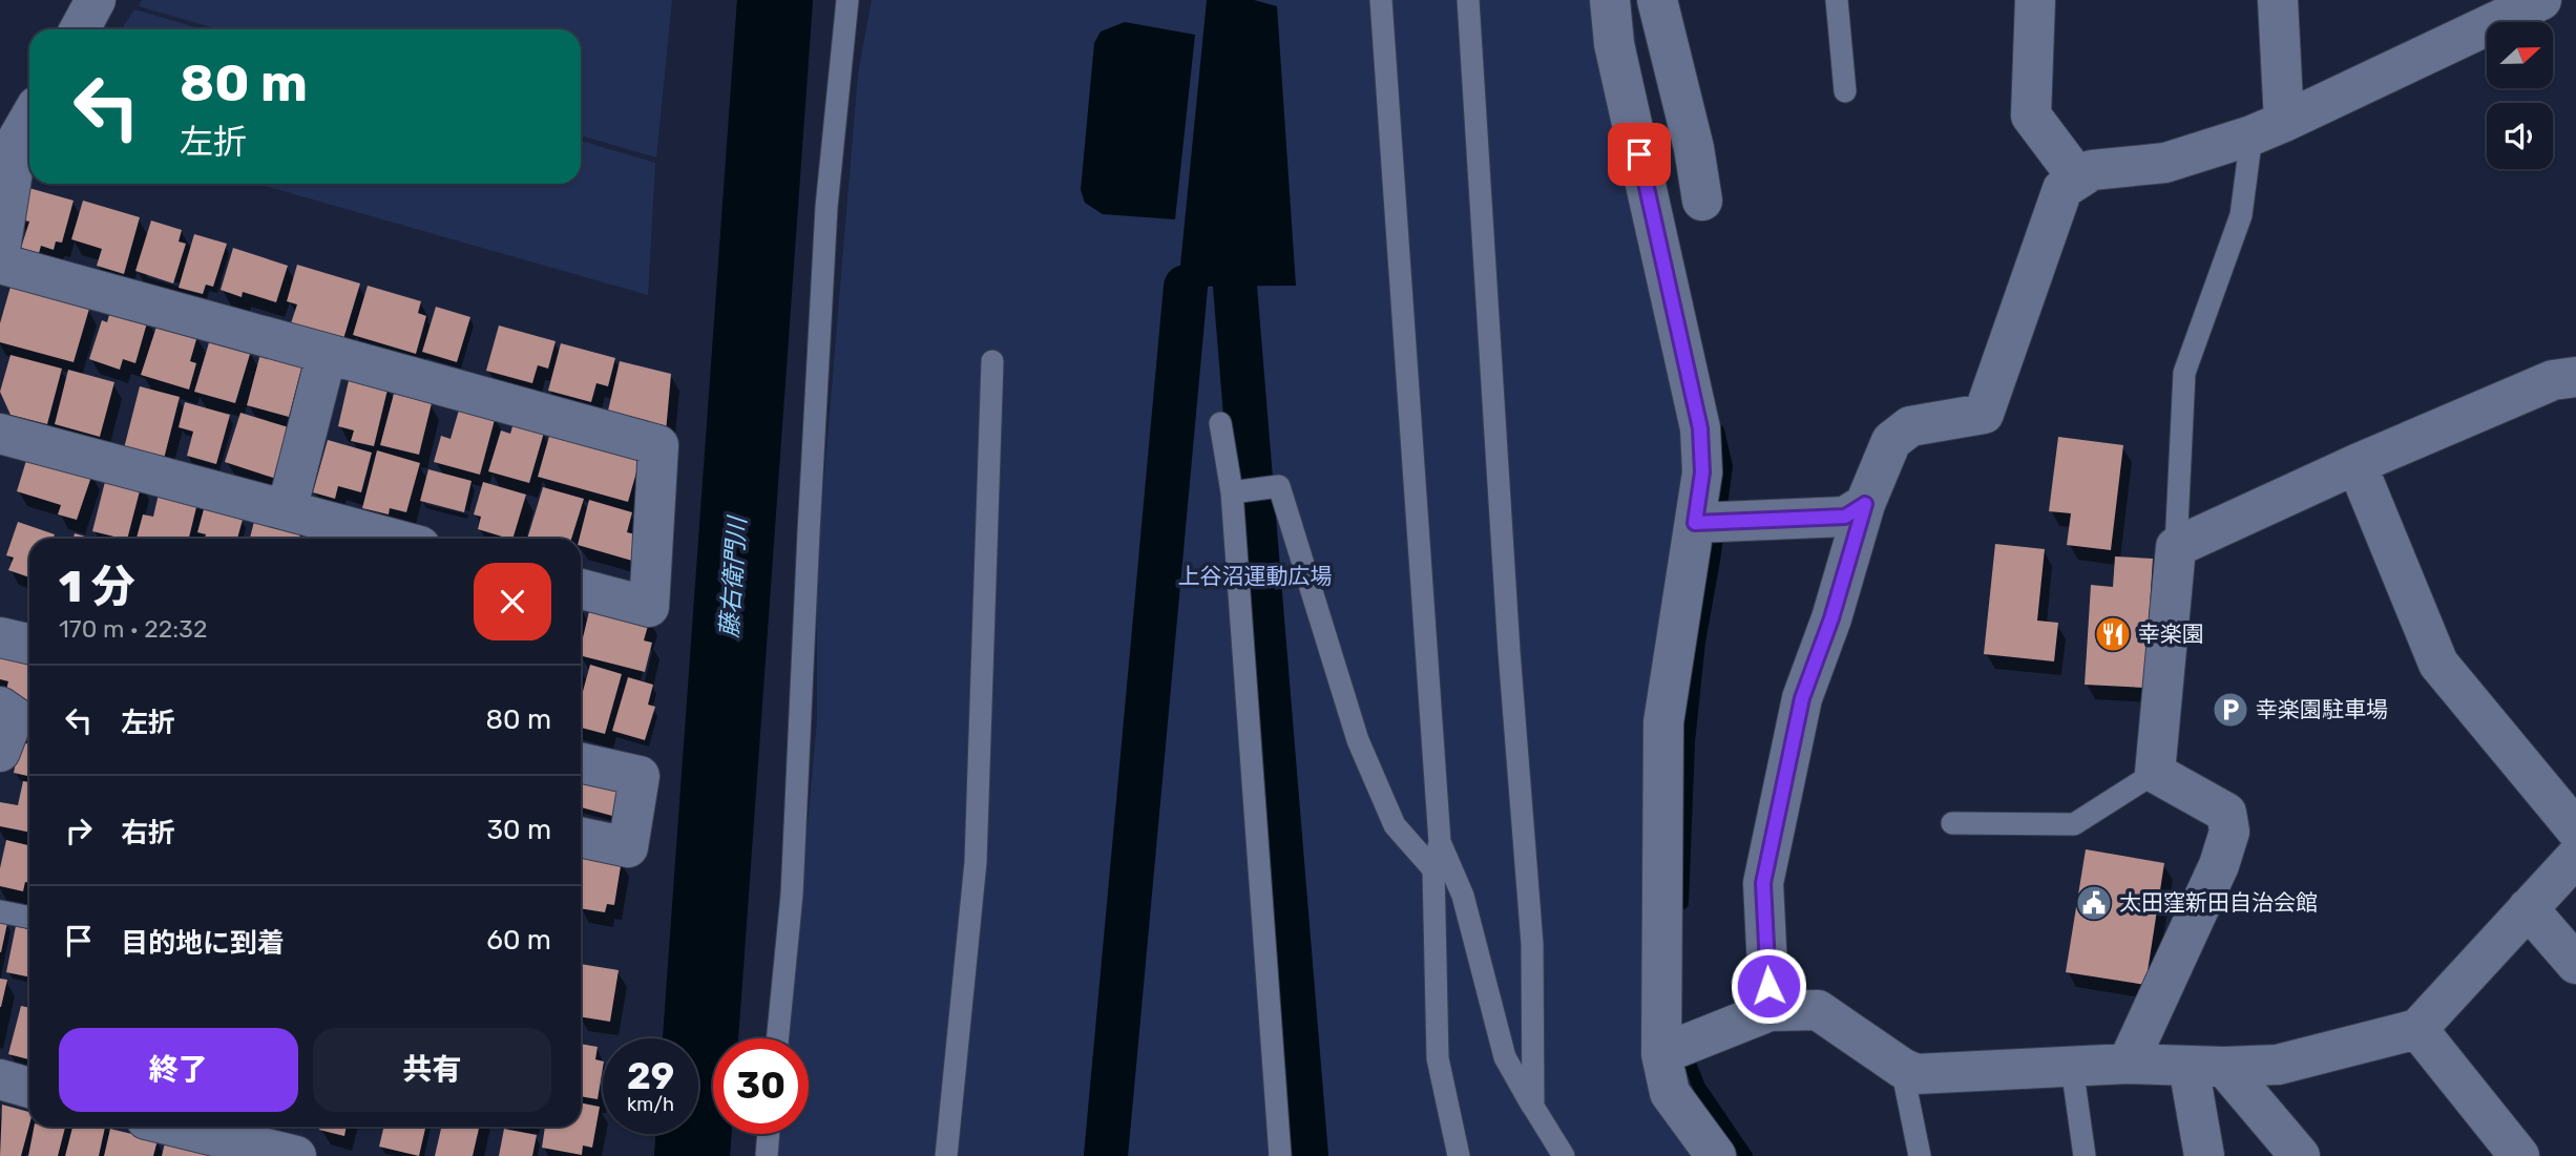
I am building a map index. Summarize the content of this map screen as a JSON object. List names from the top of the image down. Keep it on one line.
{"water":["藤右衛門川"],"parks":["上谷沼運動広場"],"places":{"restaurant":["幸楽園"],"parking":["幸楽園駐車場"],"public building":["太田窪新田自治会館"]},"north":"right","page":{"turn":["80 m","左折"],"heading":["1 分","170 m · 22:32"],"list":[{"name":"左折","value":"80 m"},{"name":"右折","value":"30 m"},{"name":"目的地に到着","value":"60 m"}],"buttons":["終了","共有"],"speed":"29 km/h","limit":"30"}}
